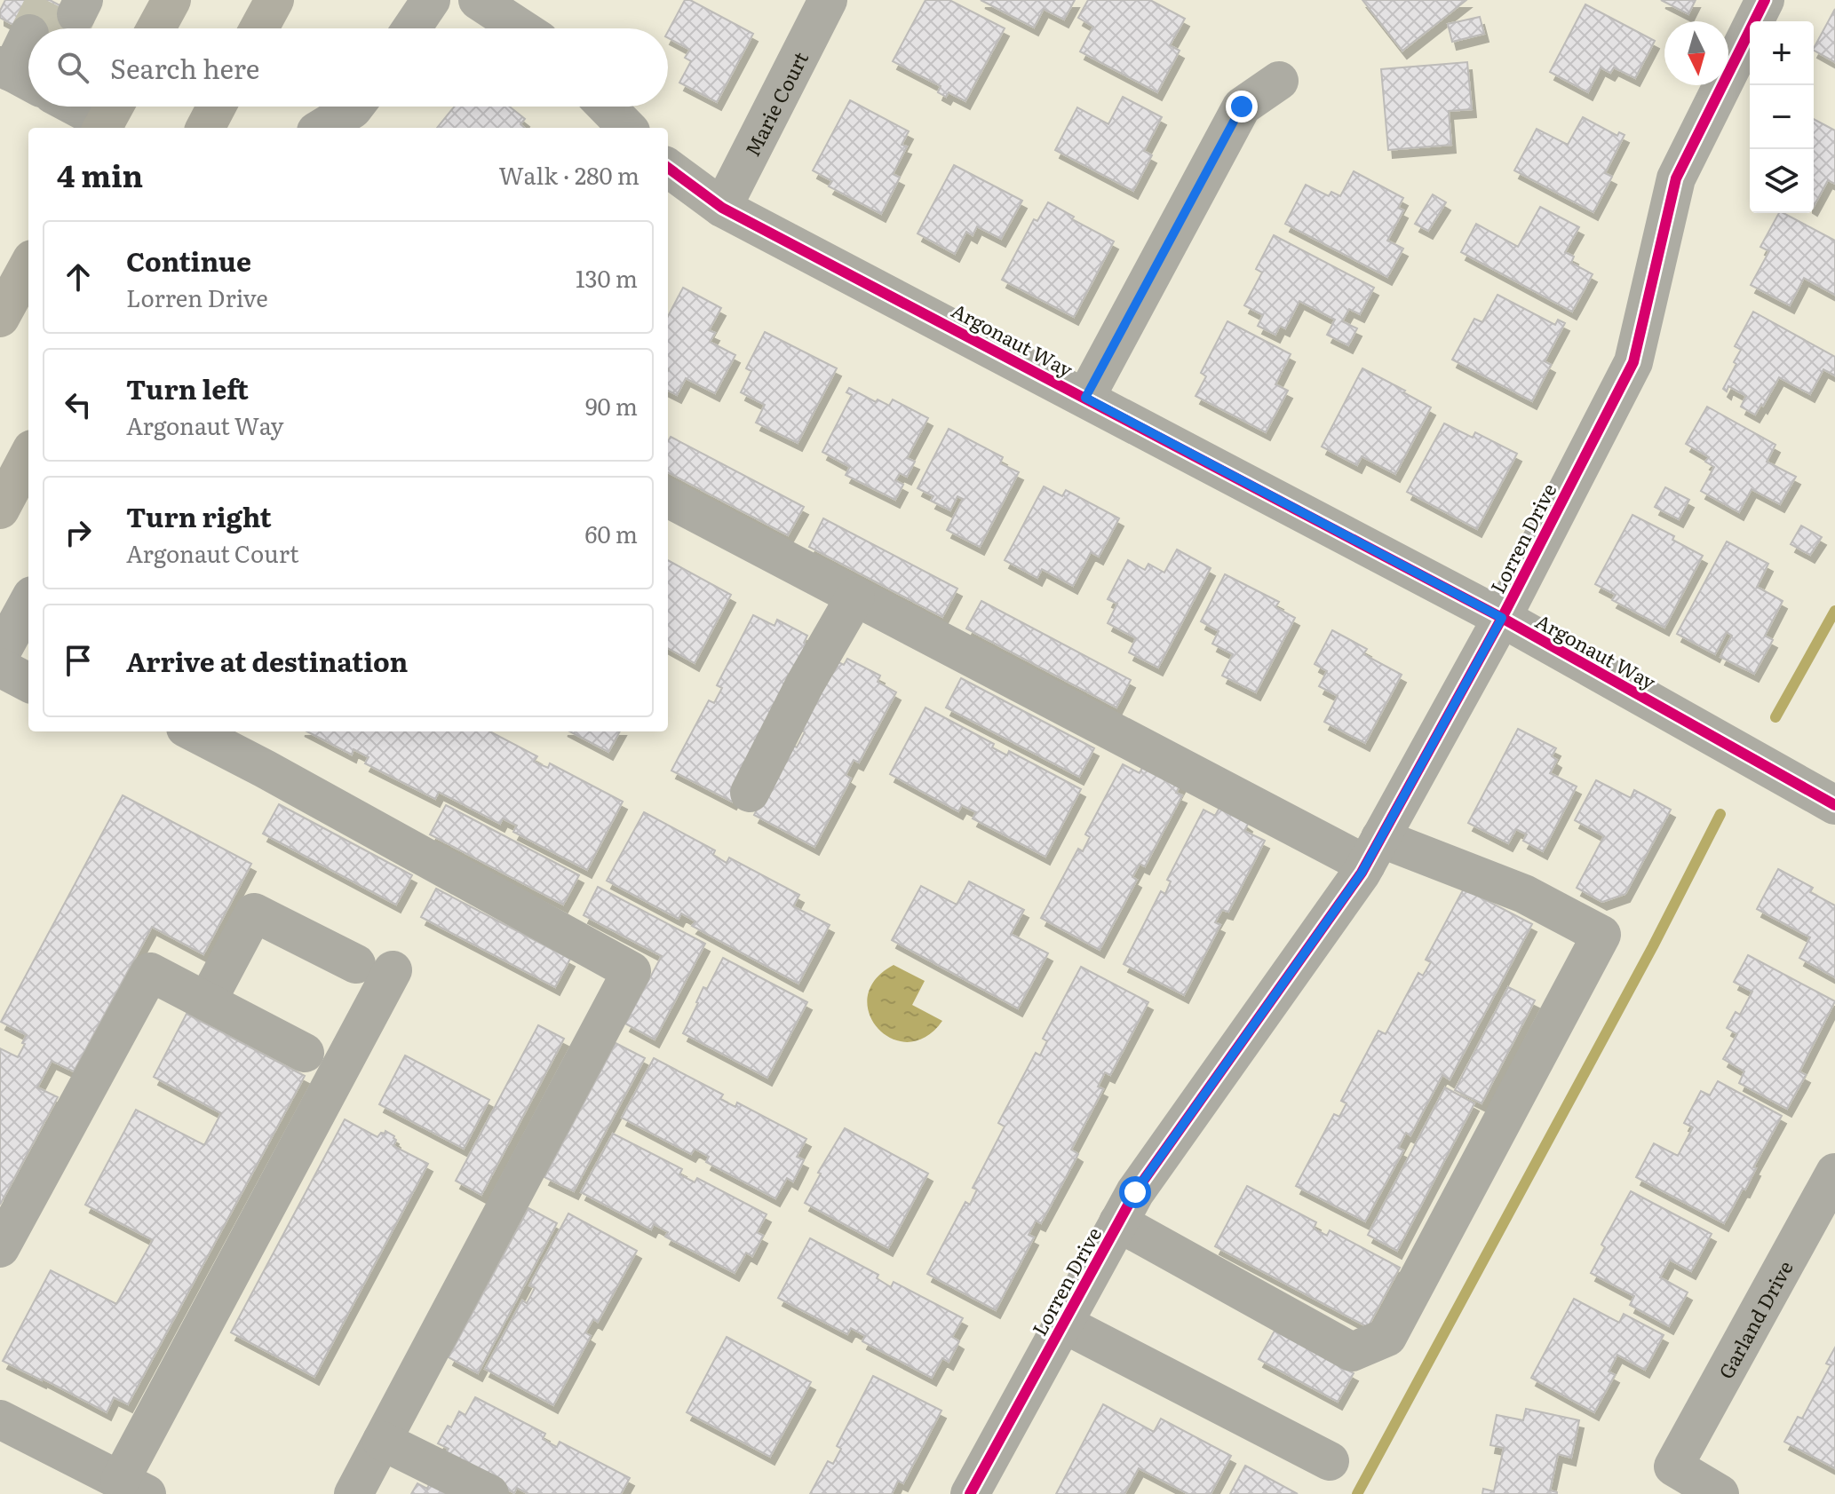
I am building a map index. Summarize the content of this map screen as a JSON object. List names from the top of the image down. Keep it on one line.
{"streets":{"street":["Marie Court","Argonaut Way","Lorren Drive","Garland Drive"]},"crossings":[["Marie Court","Argonaut Way"],["Argonaut Way","Lorren Drive"]],"north":"bottom","page":{"map_buttons":["+","−"],"search":"Search here","heading":["4 min","Walk · 280 m"],"list":[["Continue","Lorren Drive","130 m"],["Turn left","Argonaut Way","90 m"],["Turn right","Argonaut Court","60 m"],"Arrive at destination"]}}
